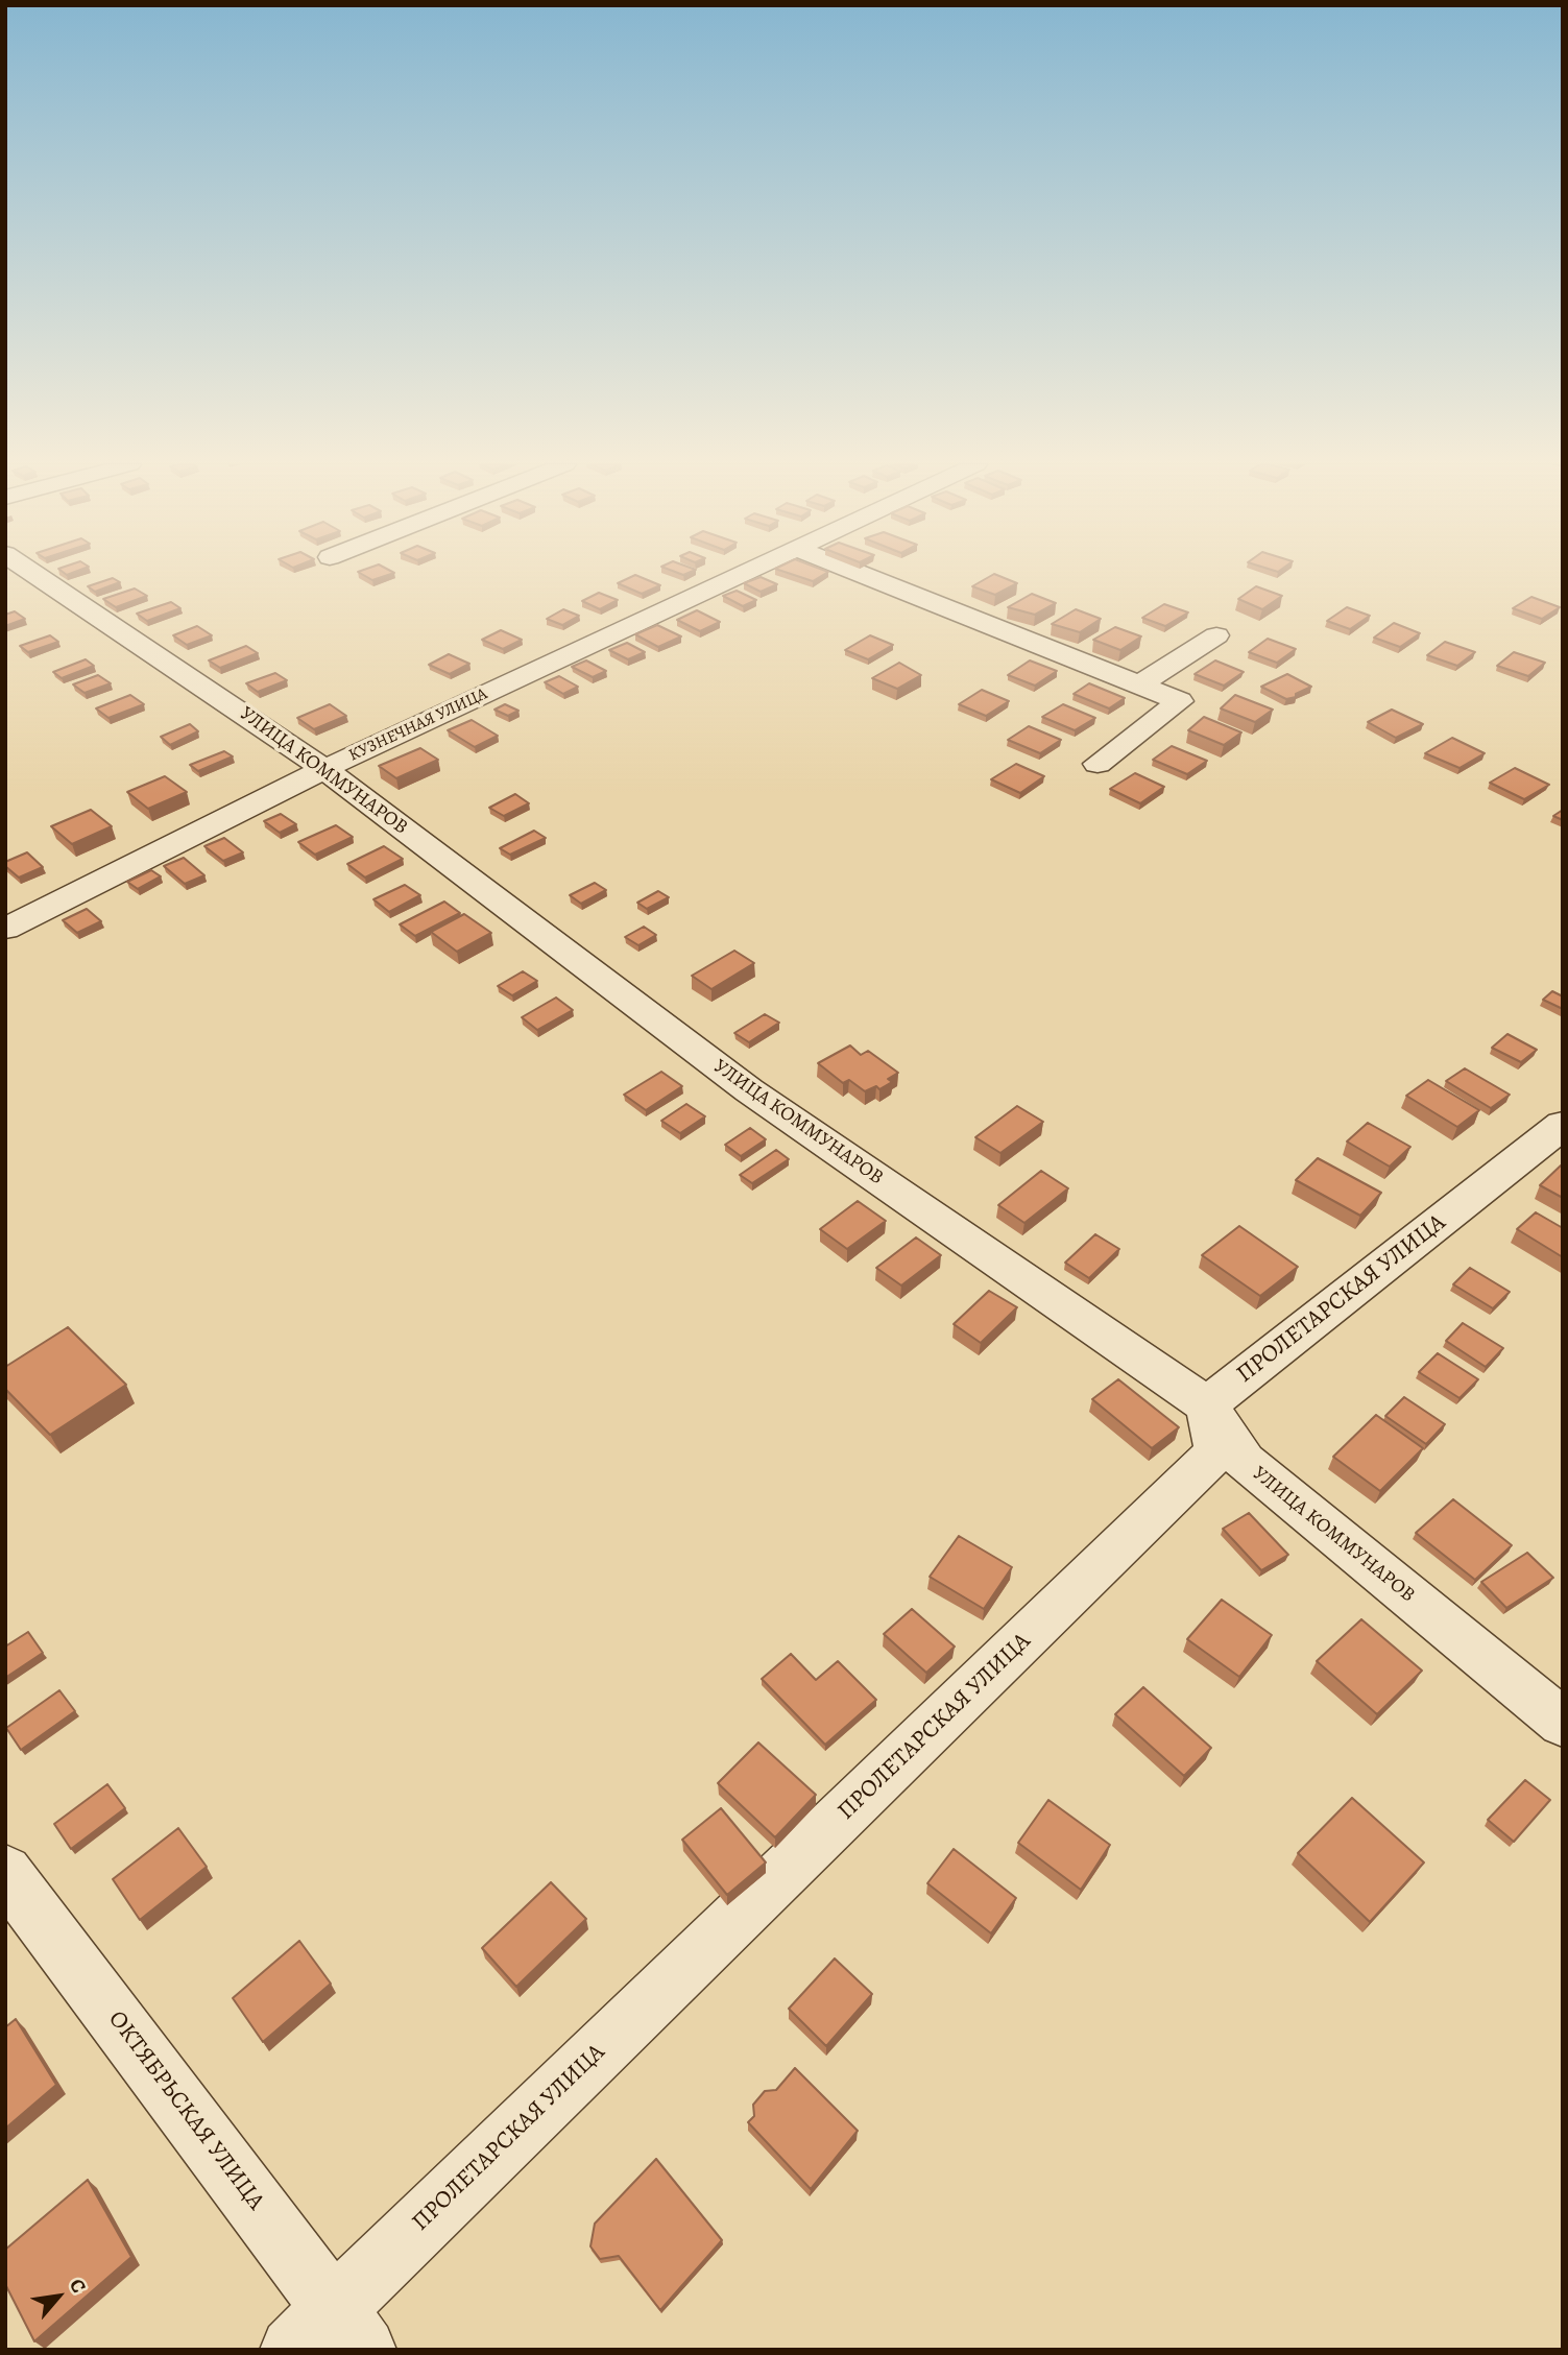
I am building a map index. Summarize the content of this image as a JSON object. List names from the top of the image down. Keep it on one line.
{"streets":{"street":["КУЗНЕЧНАЯ УЛИЦА","УЛИЦА КОММУНАРОВ","ПРОЛЕТАРСКАЯ УЛИЦА","ОКТЯБРЬСКАЯ УЛИЦА"]},"crossings":[["КУЗНЕЧНАЯ УЛИЦА","УЛИЦА КОММУНАРОВ"],["УЛИЦА КОММУНАРОВ","ПРОЛЕТАРСКАЯ УЛИЦА"],["ПРОЛЕТАРСКАЯ УЛИЦА","ОКТЯБРЬСКАЯ УЛИЦА"]],"north":"top right"}
